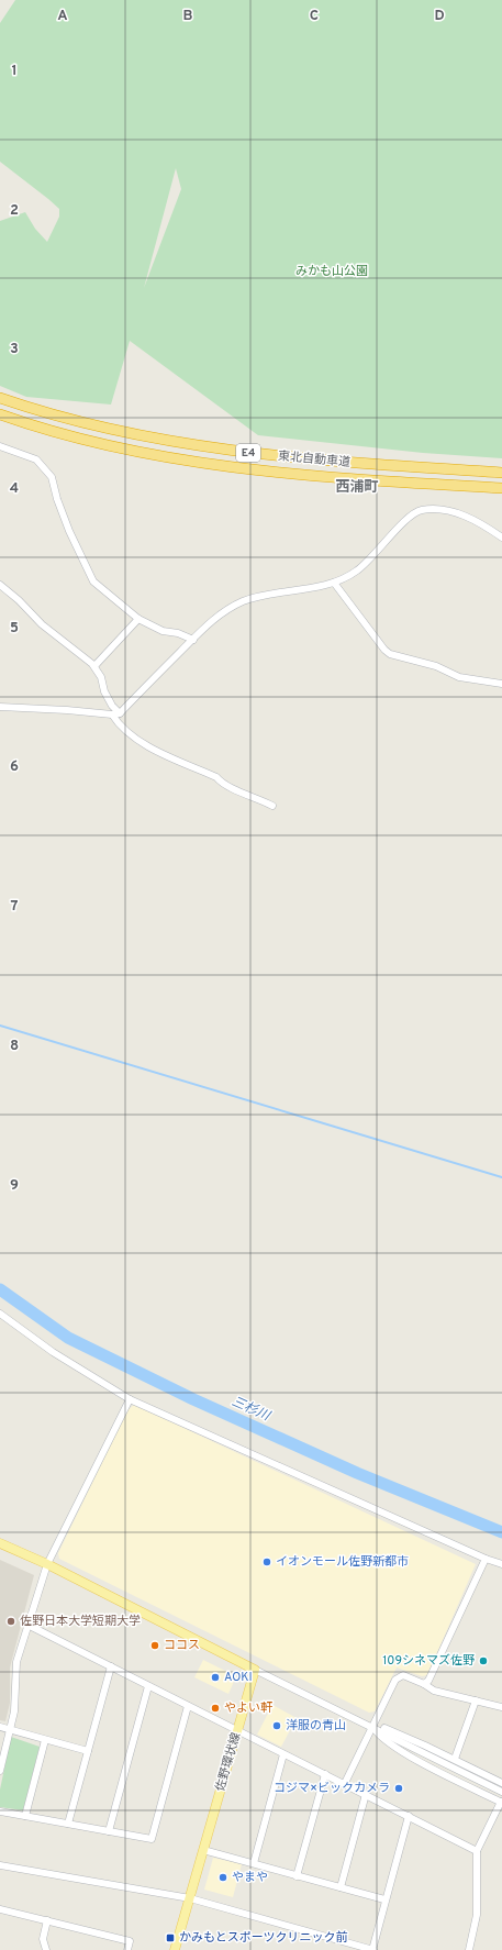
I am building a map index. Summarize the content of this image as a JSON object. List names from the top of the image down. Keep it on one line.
{"streets":{"highway":["E4","東北自動車道"],"main road":["佐野環状線"]},"districts":["西浦町"],"water":["三杉川"],"parks":["みかも山公園"],"places":{"other":["イオンモール佐野新都市","佐野日本大学短期大学","ココス","109シネマズ佐野","AOKI","やよい軒","洋服の青山","コジマ×ビックカメラ","やまや"],"transit":["かみもとスポーツクリニック前"]},"grid":{"columns":["A","B","C","D"],"rows":["1","2","3","4","5","6","7","8","9"]}}
